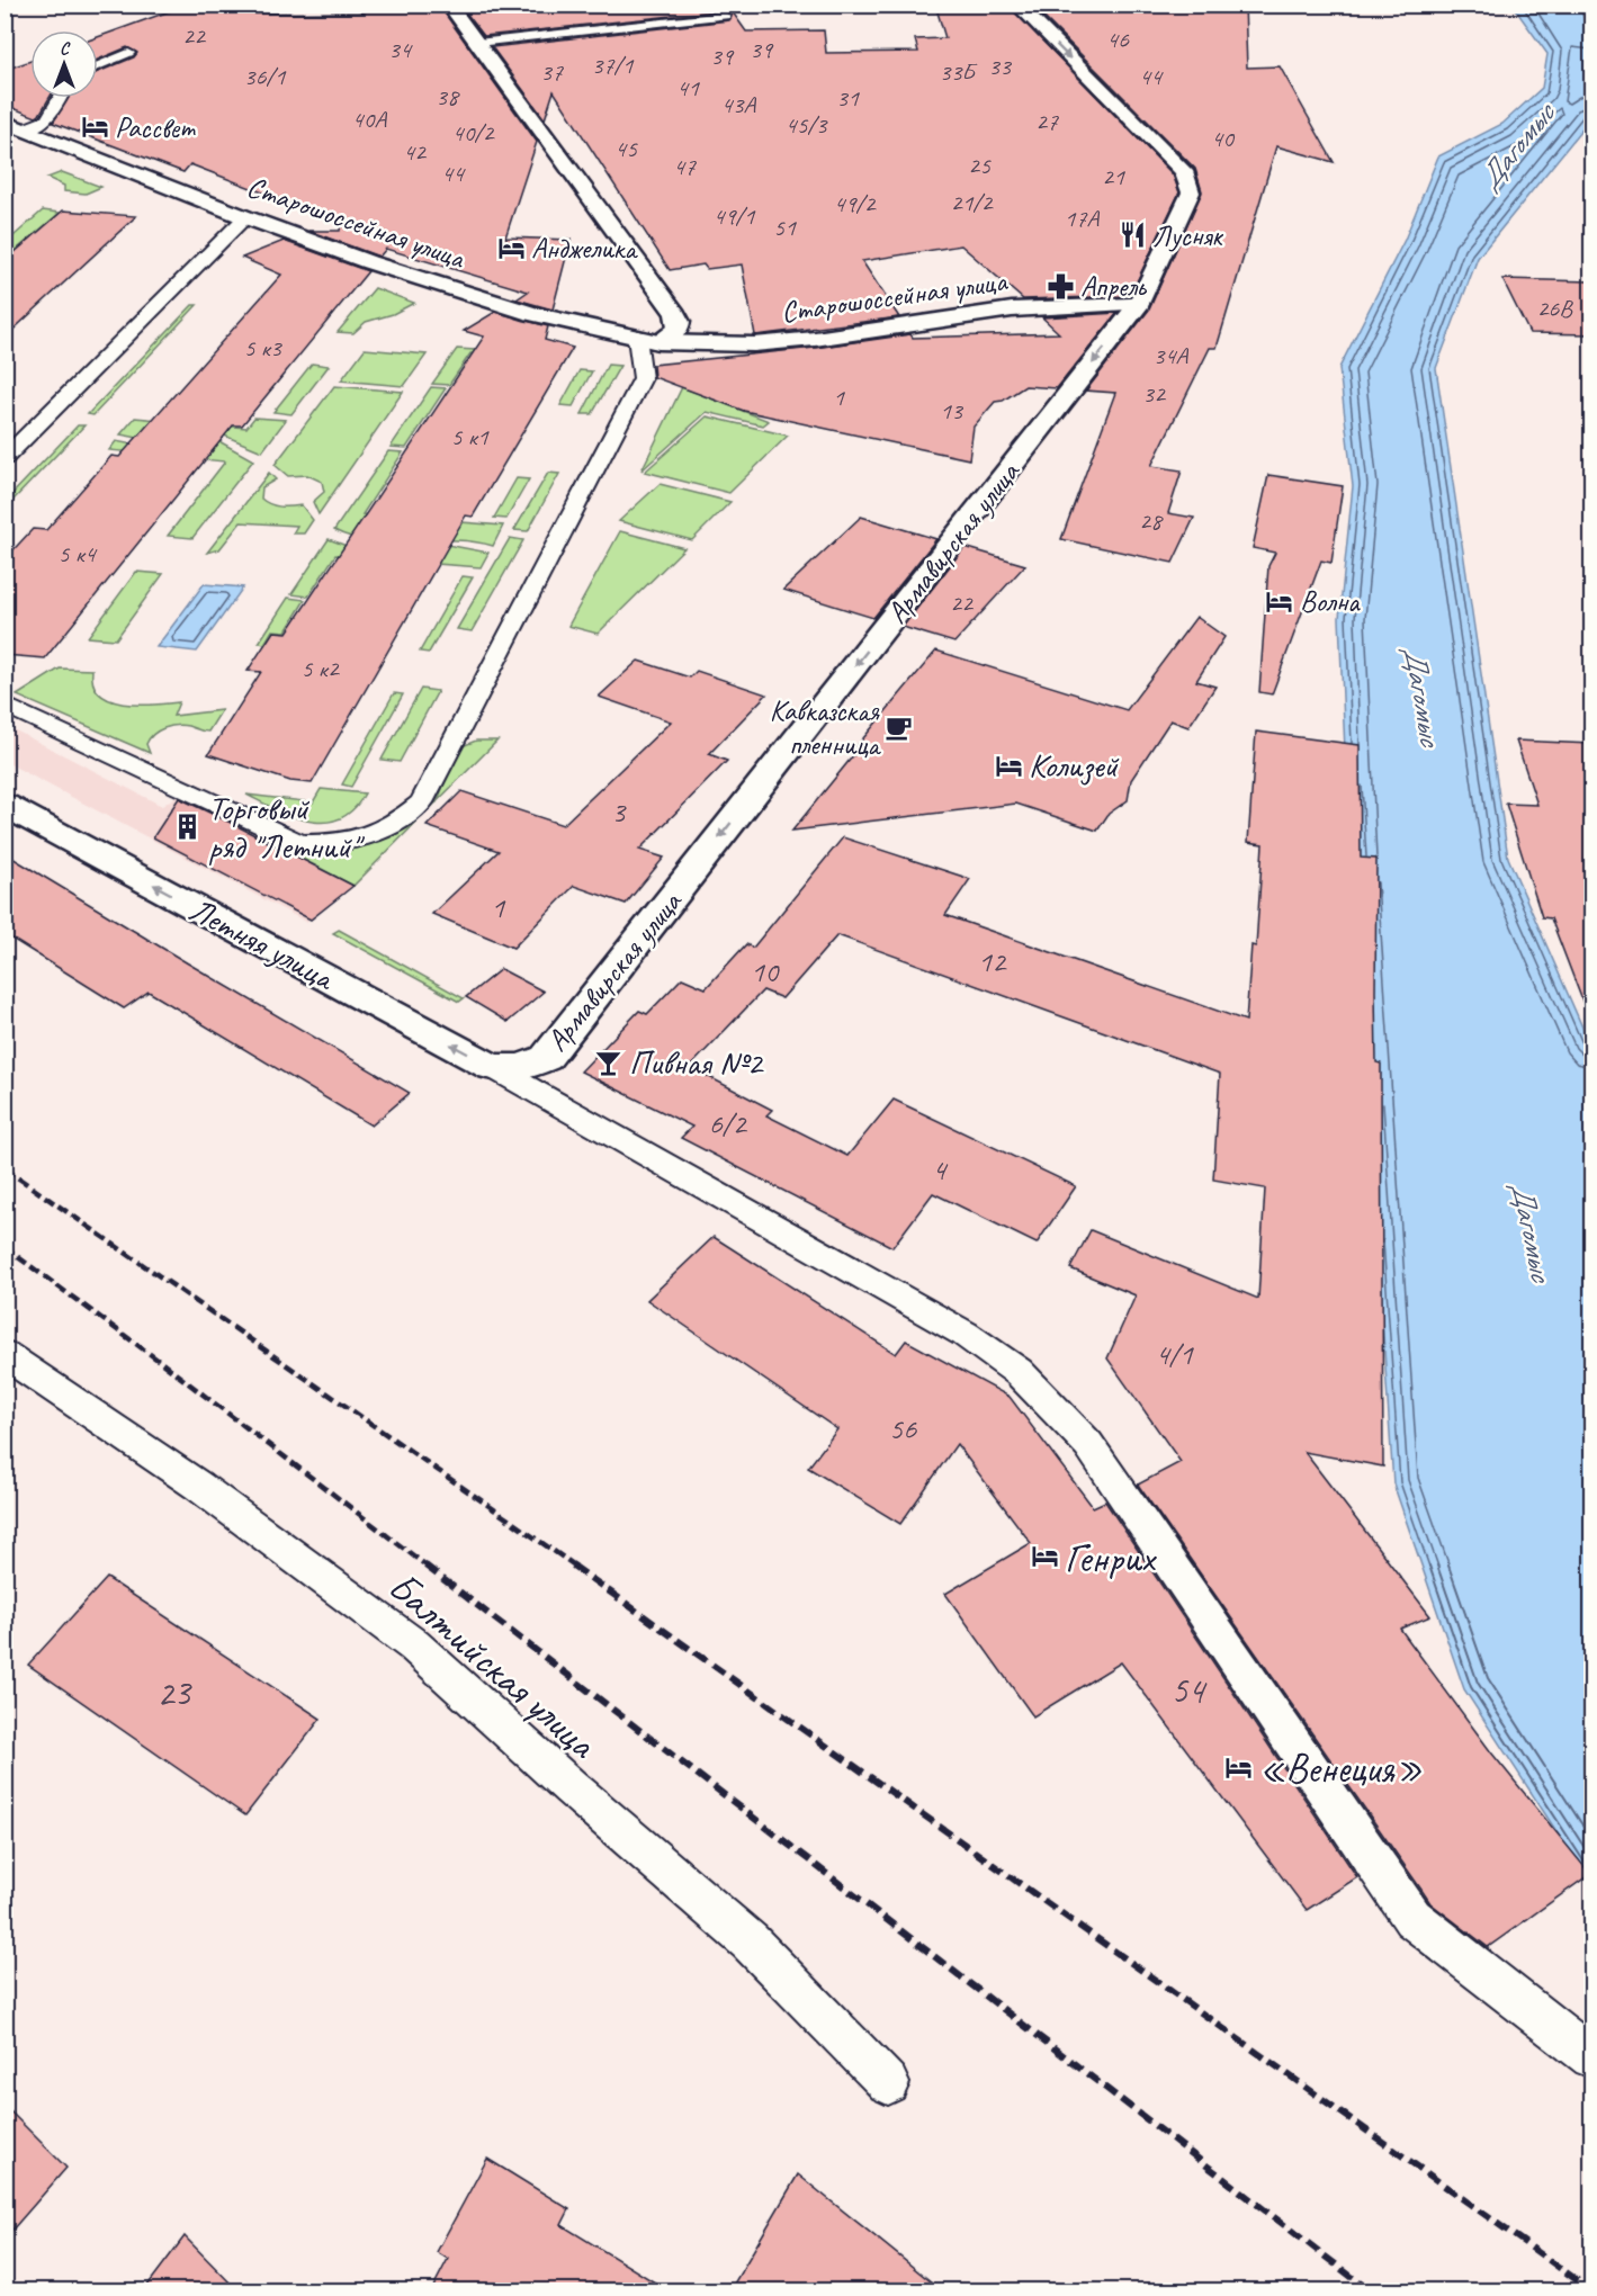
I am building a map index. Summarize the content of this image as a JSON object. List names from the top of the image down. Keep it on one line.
{"streets":{"street":["Старошоссейная улица","Армавирская улица","Летняя улица"],"lane":["Балтийская улица"]},"crossings":[["Старошоссейная улица","Армавирская улица"],["Армавирская улица","Летняя улица"]],"one_way":["Армавирская улица","Летняя улица"],"water":["Дагомыс"],"places":{"hotel":["Рассвет","Анджелика","Волна","Колизей","Генрих","«Венеция»"],"restaurant":["Лусняк"],"pharmacy":["Апрель"],"cafe":["Кавказская пленница"],"building":["Торговый ряд \"Летний\""],"bar":["Пивная №2"]},"house_numbers":["22","46","34","39","39","37/1","33","37","33Б","36/1","44","41","38","31","43А","40А","27","45/3","40/2","40","45","42","25","47","44","21","21/2","49/2","49/1","17А","51","26В","5 к3","34А","32","1","13","5 к1","28","5 к4","22","5 к2","3","1","12","10","6/2","4","4/1","56","54","23"],"north":"top"}
